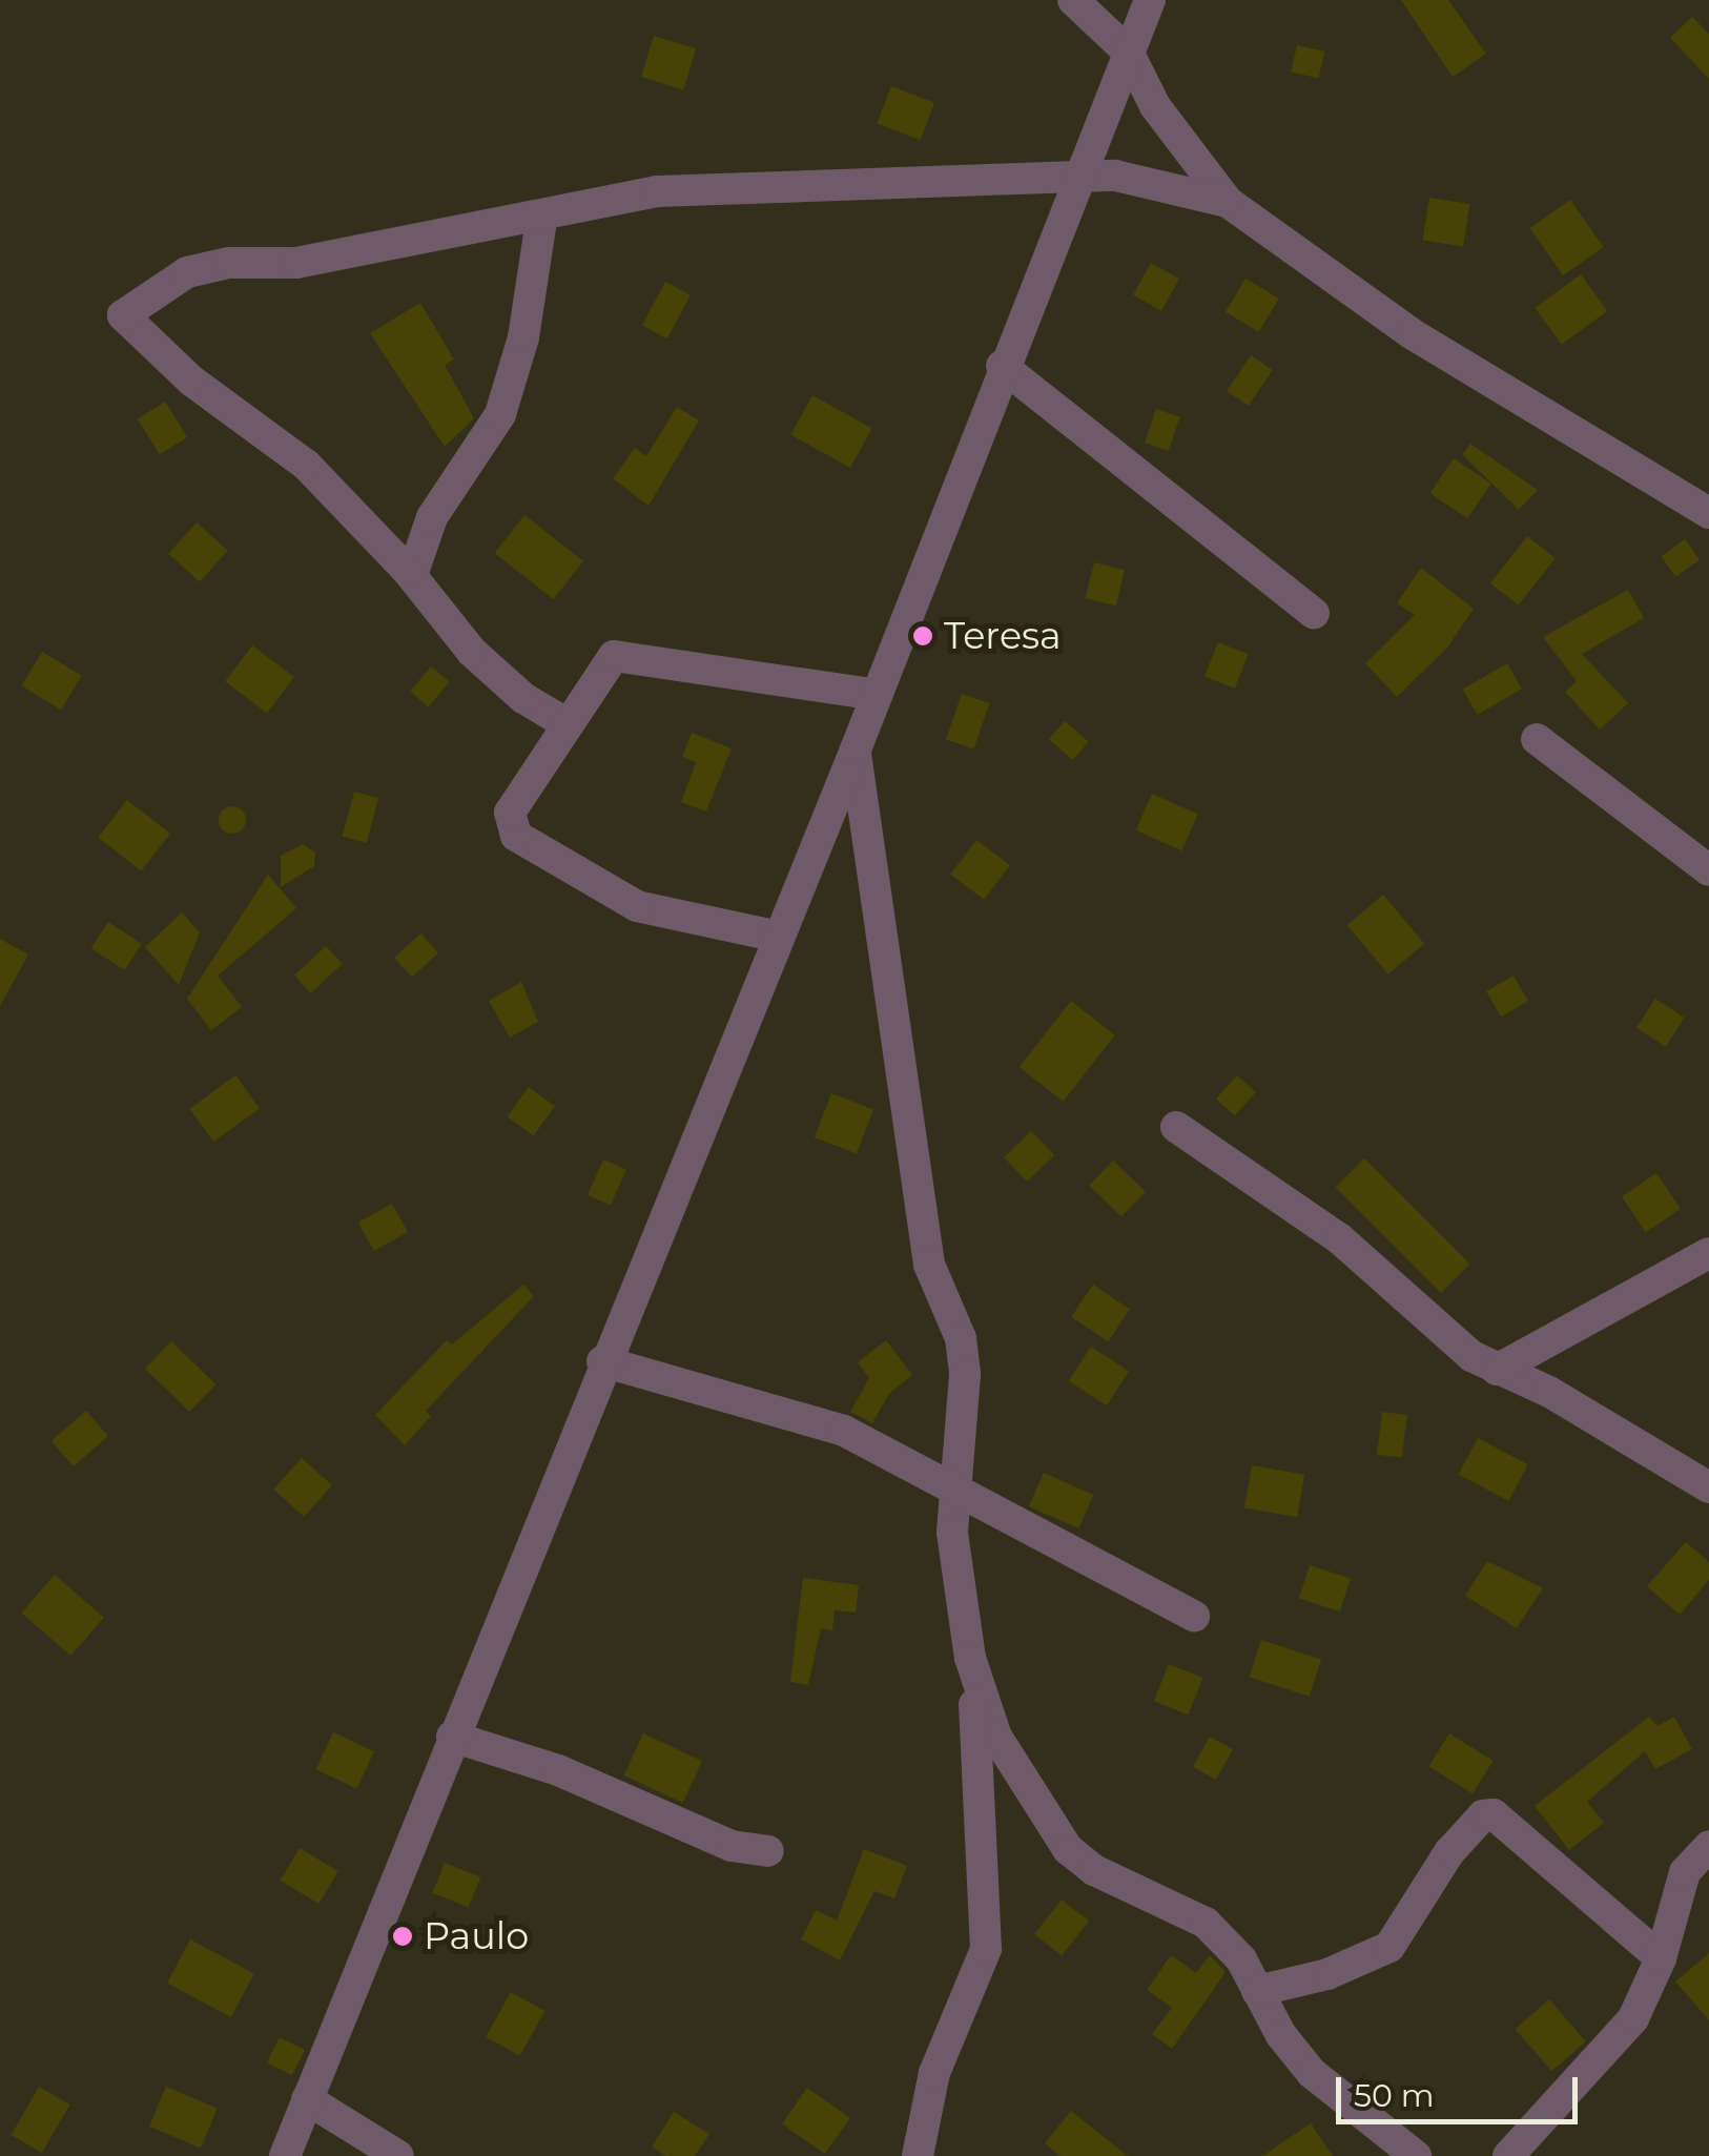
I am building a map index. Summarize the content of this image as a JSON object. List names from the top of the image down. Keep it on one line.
{"places":["Teresa","Paulo"],"scale_bar":"50 m"}
